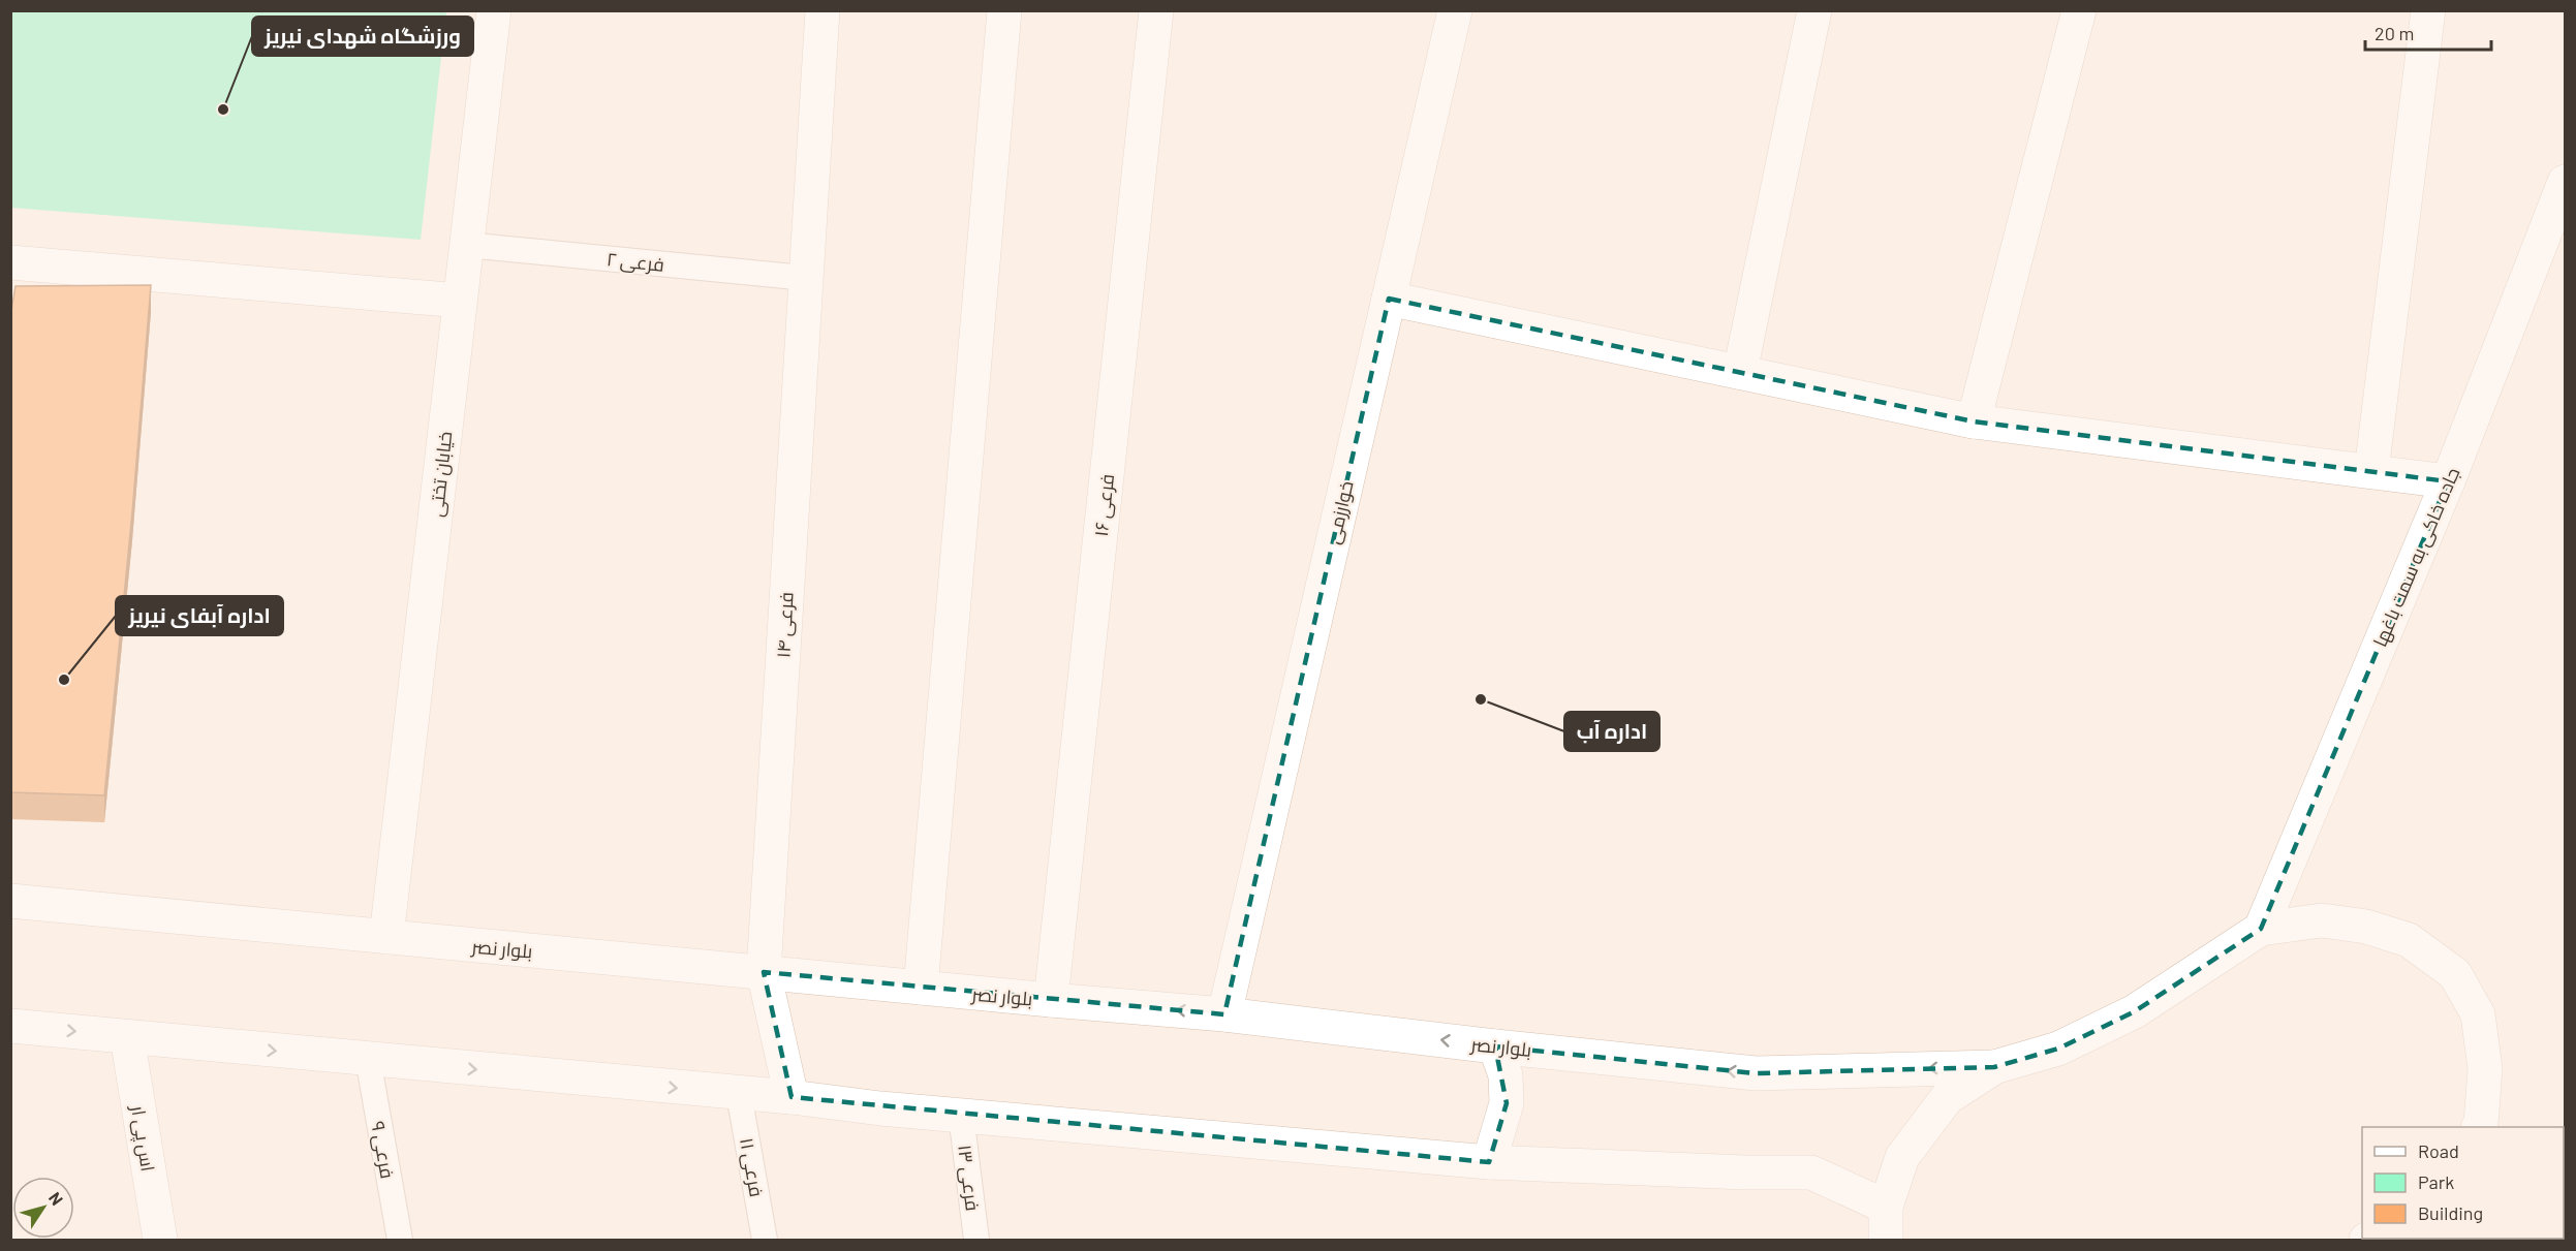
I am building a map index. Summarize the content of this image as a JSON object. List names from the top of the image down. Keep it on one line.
{"streets":{"street":["خیابان تختی","فرعی ۱۶","خوارزمی","جاده خاکی به سمت باغها","فرعی ۱۴","بلوار نصر","اس پی ار"],"lane":["فرعی ۲","فرعی ۹","فرعی ۱۱","فرعی ۱۳"]},"crossings":[["فرعی ۲","خیابان تختی"],["فرعی ۲","فرعی ۱۴"],["خیابان تختی","بلوار نصر"],["فرعی ۱۶","بلوار نصر"],["خوارزمی","بلوار نصر"],["فرعی ۱۴","بلوار نصر"]],"places":["ورزشگاه شهدای نیریز","اداره آبفای نیریز","اداره آب"],"legend":["Road","Park","Building"],"scale_bar":"20 m","north":"top right"}
